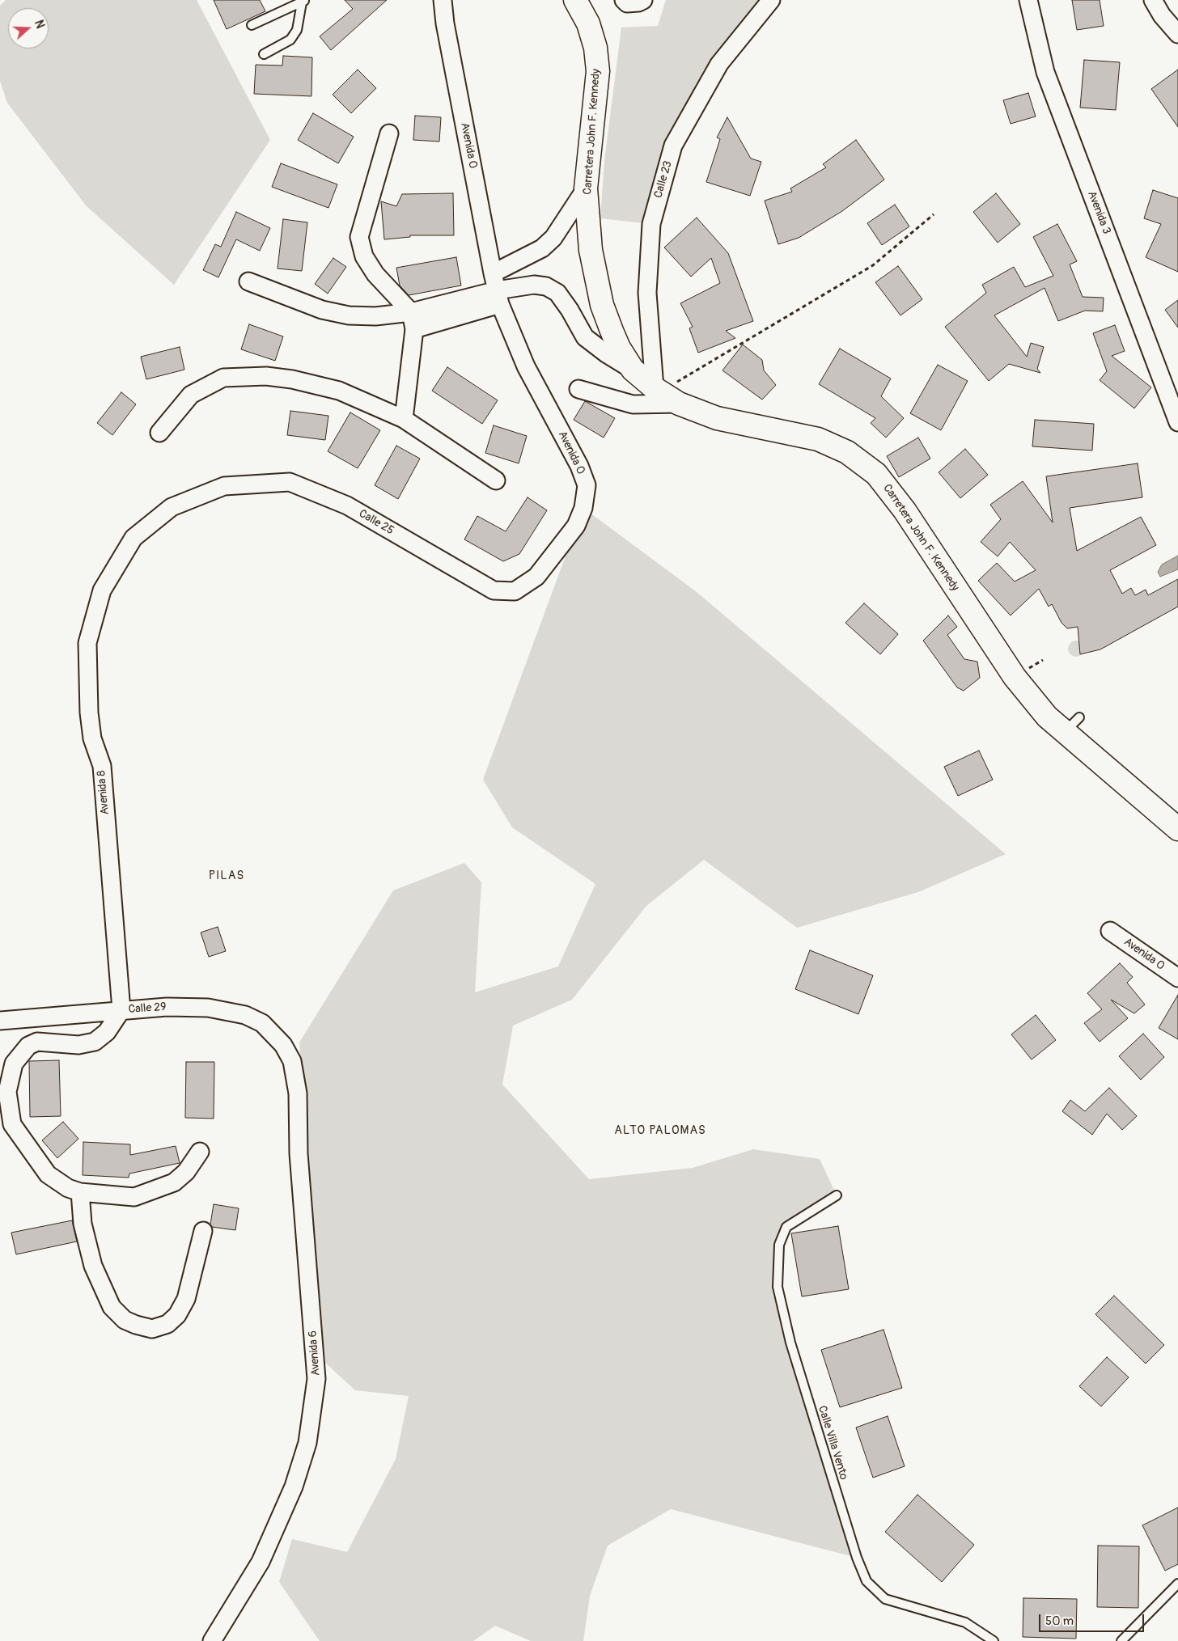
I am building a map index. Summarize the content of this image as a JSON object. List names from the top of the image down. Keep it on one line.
{"streets":{"main road":["Carretera John F. Kennedy"],"street":["Avenida 0","Calle 23","Avenida 3","Calle 25","Avenida 8","Calle 29","Avenida 6"],"lane":["Calle Villa Vento"]},"crossings":[["Carretera John F. Kennedy","Calle 23"],["Avenida 0","Calle 25"],["Calle 25","Avenida 8"],["Avenida 8","Calle 29"],["Calle 29","Avenida 6"]],"districts":["PILAS","ALTO PALOMAS"],"scale_bar":"50 m","north":"right"}
